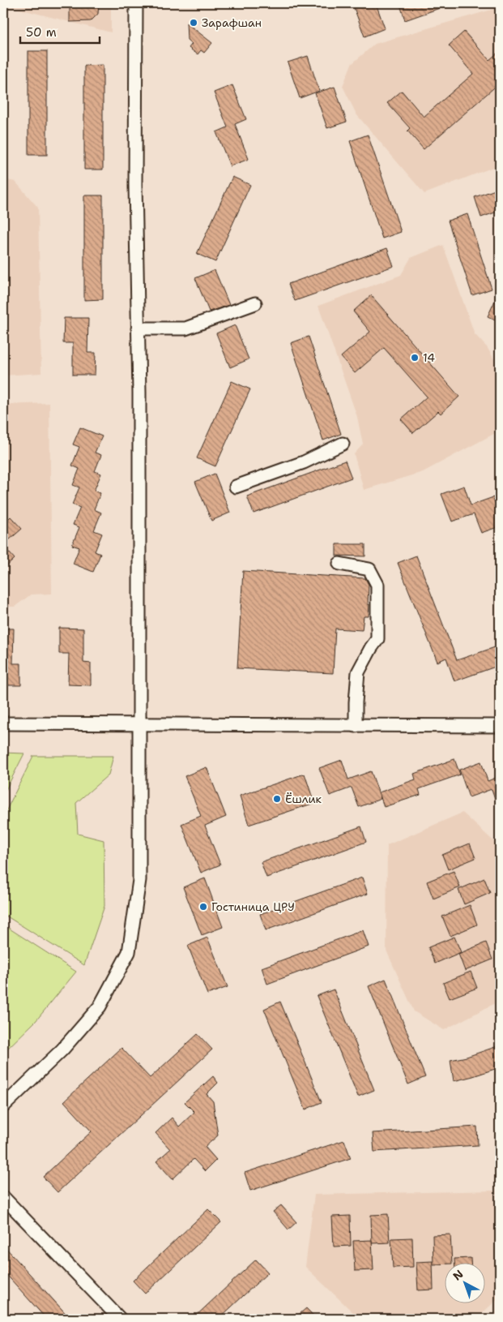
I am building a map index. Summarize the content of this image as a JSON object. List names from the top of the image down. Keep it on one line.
{"places":["Зарафшан","14","Ёшлик","Гостиница ЦРУ"],"scale_bar":"50 m","north":"top left"}
